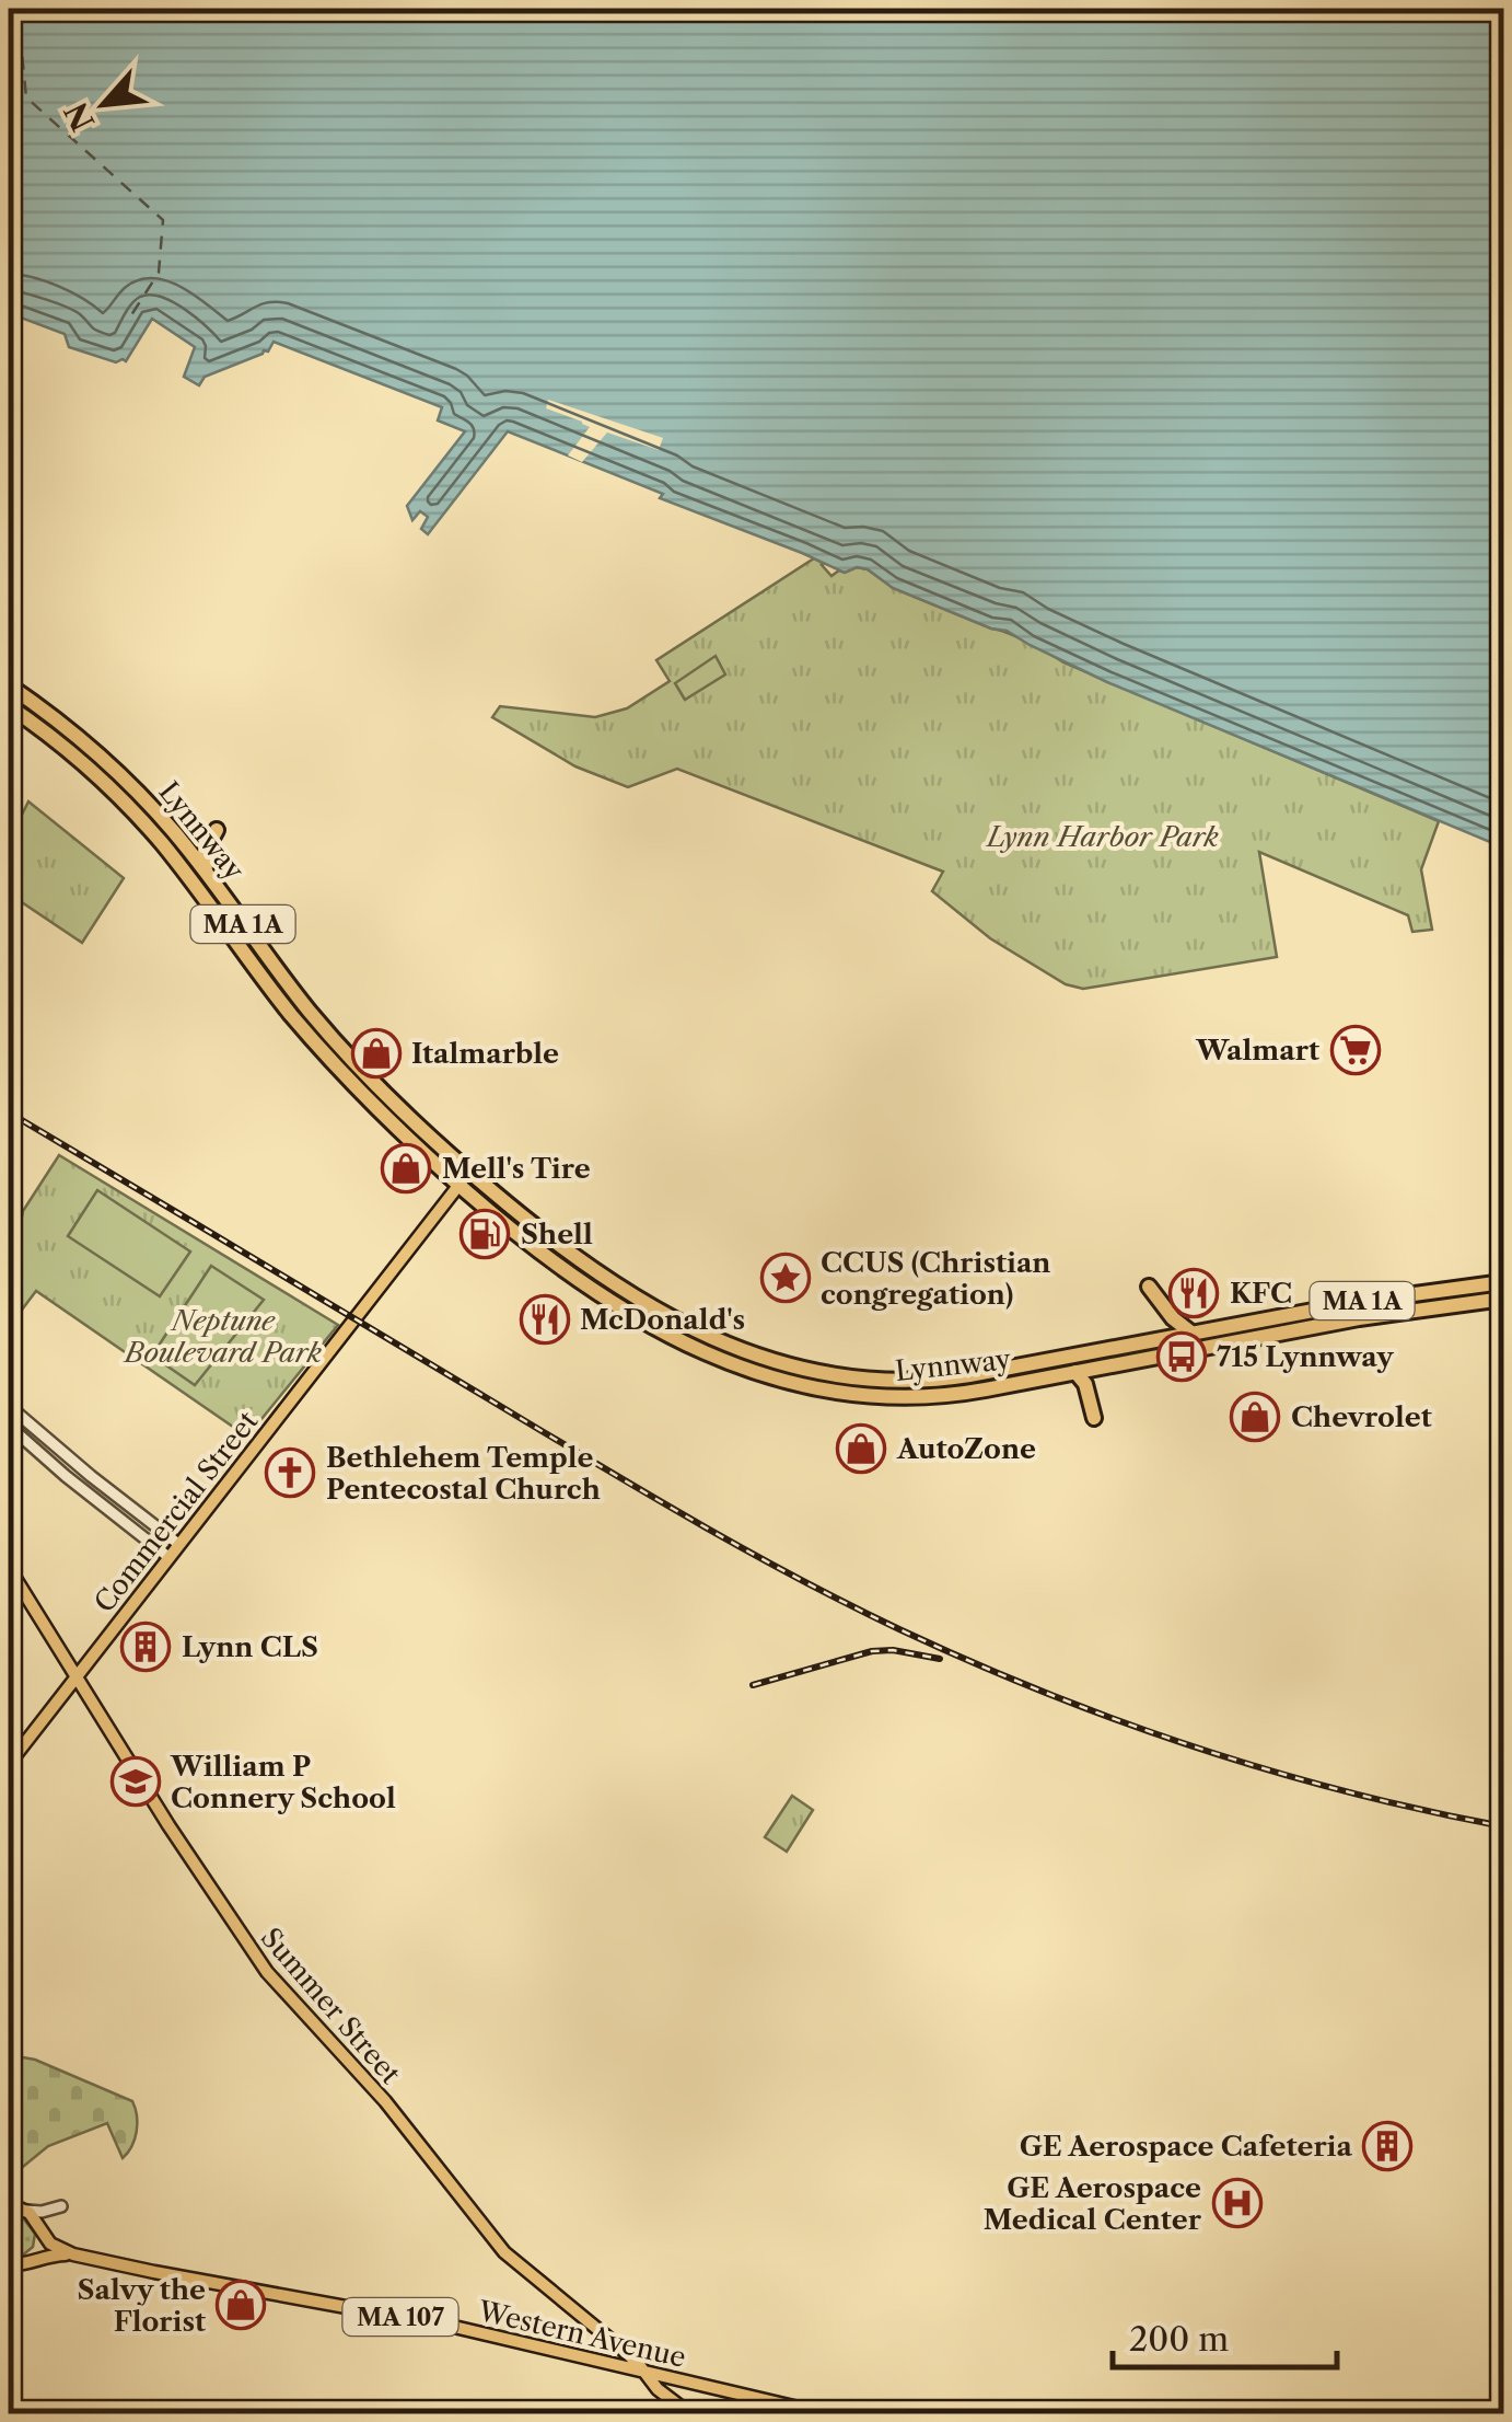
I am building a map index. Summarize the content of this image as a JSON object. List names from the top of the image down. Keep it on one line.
{"streets":{"highway":["Lynnway","MA 1A"],"main road":["Commercial Street","Summer Street","MA 107","Western Avenue"]},"crossings":[["Lynnway","Commercial Street"],["Commercial Street","Summer Street"],["Summer Street","Western Avenue"]],"parks":["Lynn Harbor Park","Neptune Boulevard Park"],"places":{"supermarket":["Walmart"],"shop":["Italmarble","Mell's Tire","Chevrolet","AutoZone","Salvy the Florist"],"fuel station":["Shell"],"place":["CCUS (Christian congregation)"],"restaurant":["KFC","McDonald's"],"bus stop":["715 Lynnway"],"church":["Bethlehem Temple Pentecostal Church"],"building":["Lynn CLS","GE Aerospace Cafeteria"],"school or university":["William P Connery School"],"hospital":["GE Aerospace Medical Center"]},"scale_bar":"200 m","north":"bottom left"}
